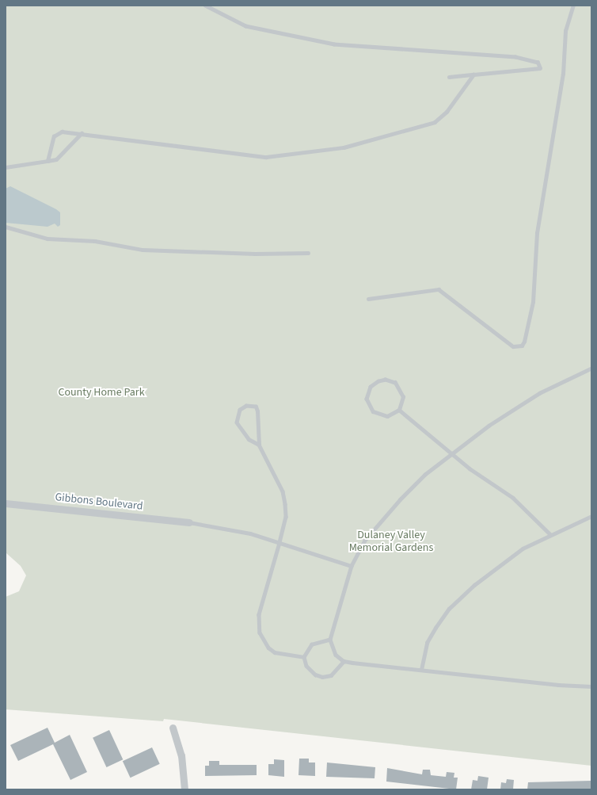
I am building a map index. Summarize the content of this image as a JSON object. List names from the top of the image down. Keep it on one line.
{"streets":{"street":["Gibbons Boulevard"]},"parks":["County Home Park","Dulaney Valley Memorial Gardens"]}
